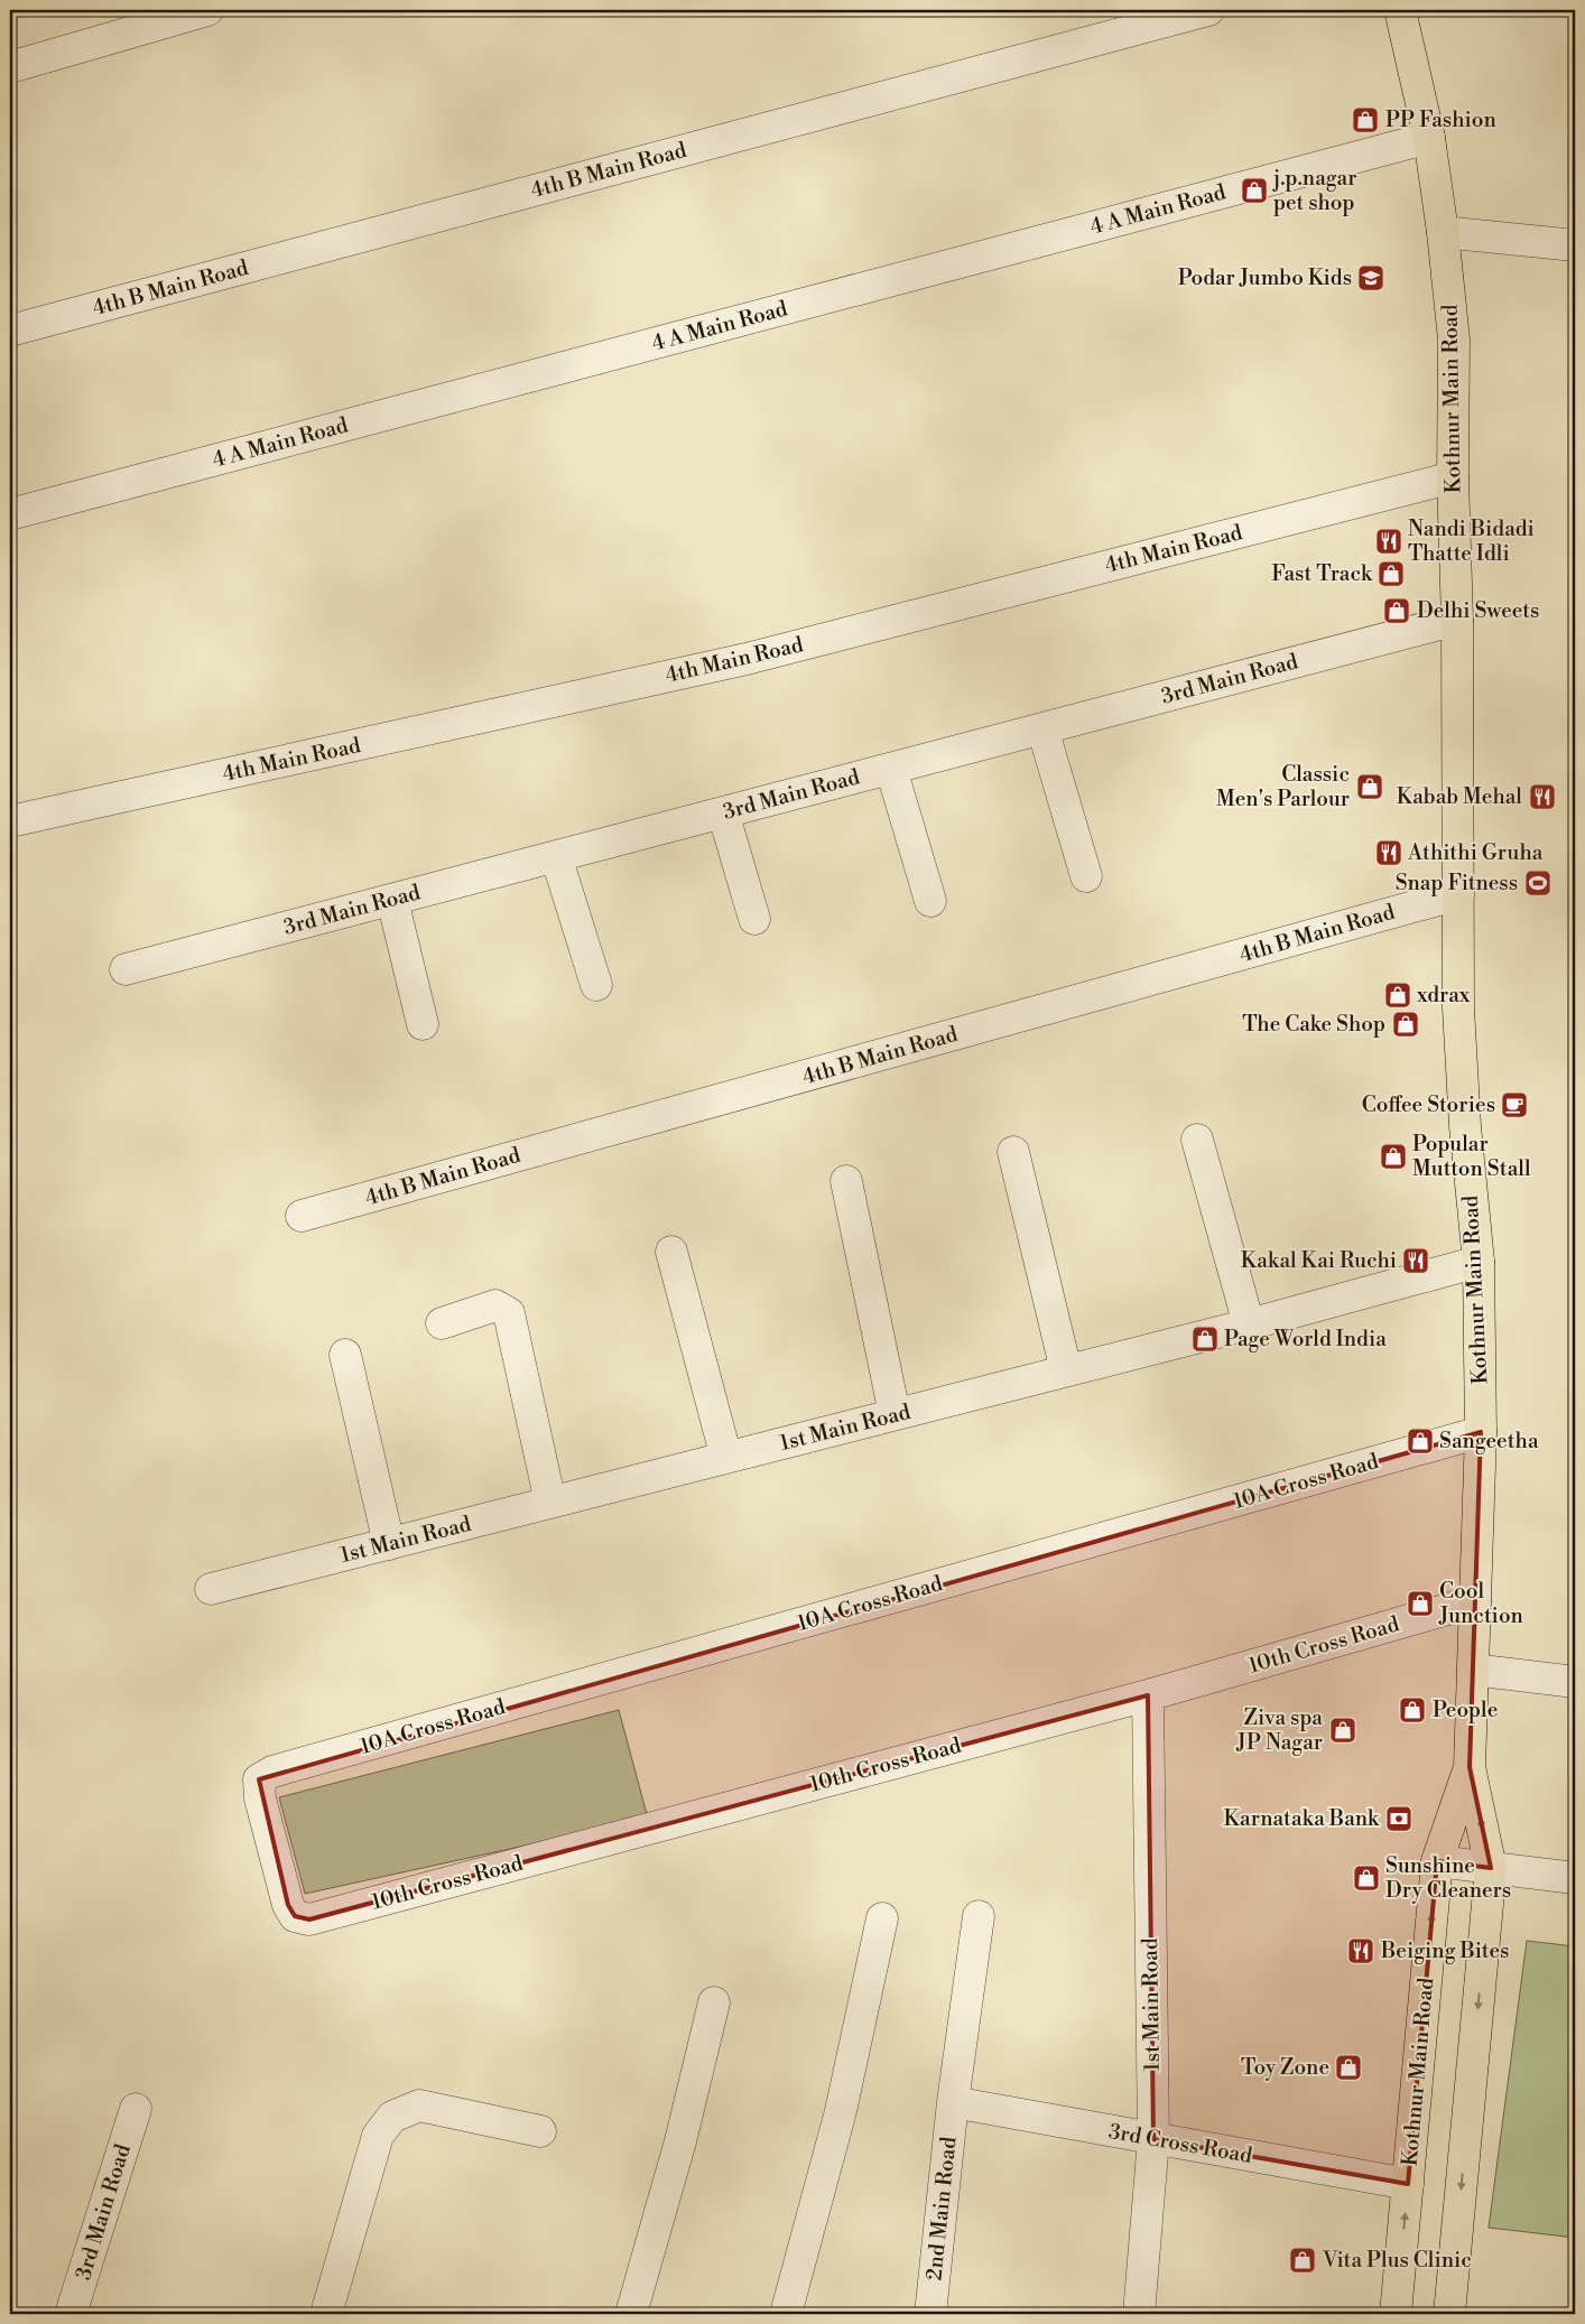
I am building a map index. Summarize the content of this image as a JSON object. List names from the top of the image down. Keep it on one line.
{"streets":{"main road":["Kothnur Main Road"],"street":["4th B Main Road","4 A Main Road","4th Main Road","3rd Main Road","1st Main Road","10A Cross Road","10th Cross Road","3rd Cross Road","2nd Main Road"]},"crossings":[["4th B Main Road","Kothnur Main Road"],["4 A Main Road","Kothnur Main Road"],["Kothnur Main Road","4th Main Road"],["Kothnur Main Road","3rd Main Road"],["Kothnur Main Road","1st Main Road"],["Kothnur Main Road","10A Cross Road"],["Kothnur Main Road","10th Cross Road"],["Kothnur Main Road","3rd Cross Road"],["1st Main Road","10th Cross Road"],["1st Main Road","3rd Cross Road"],["10A Cross Road","10th Cross Road"],["3rd Cross Road","2nd Main Road"]],"places":{"shop":["PP Fashion","j.p.nagar pet shop","Fast Track","Delhi Sweets","Classic Men's Parlour","xdrax","The Cake Shop","Popular Mutton Stall","Page World India","Sangeetha","Cool Junction","People","Ziva spa JP Nagar","Sunshine Dry Cleaners","Toy Zone","Vita Plus Clinic"],"school or university":["Podar Jumbo Kids"],"restaurant":["Nandi Bidadi Thatte Idli","Kabab Mehal","Athithi Gruha","Kakal Kai Ruchi","Beiging Bites"],"sports":["Snap Fitness"],"cafe":["Coffee Stories"],"bank":["Karnataka Bank"]}}
